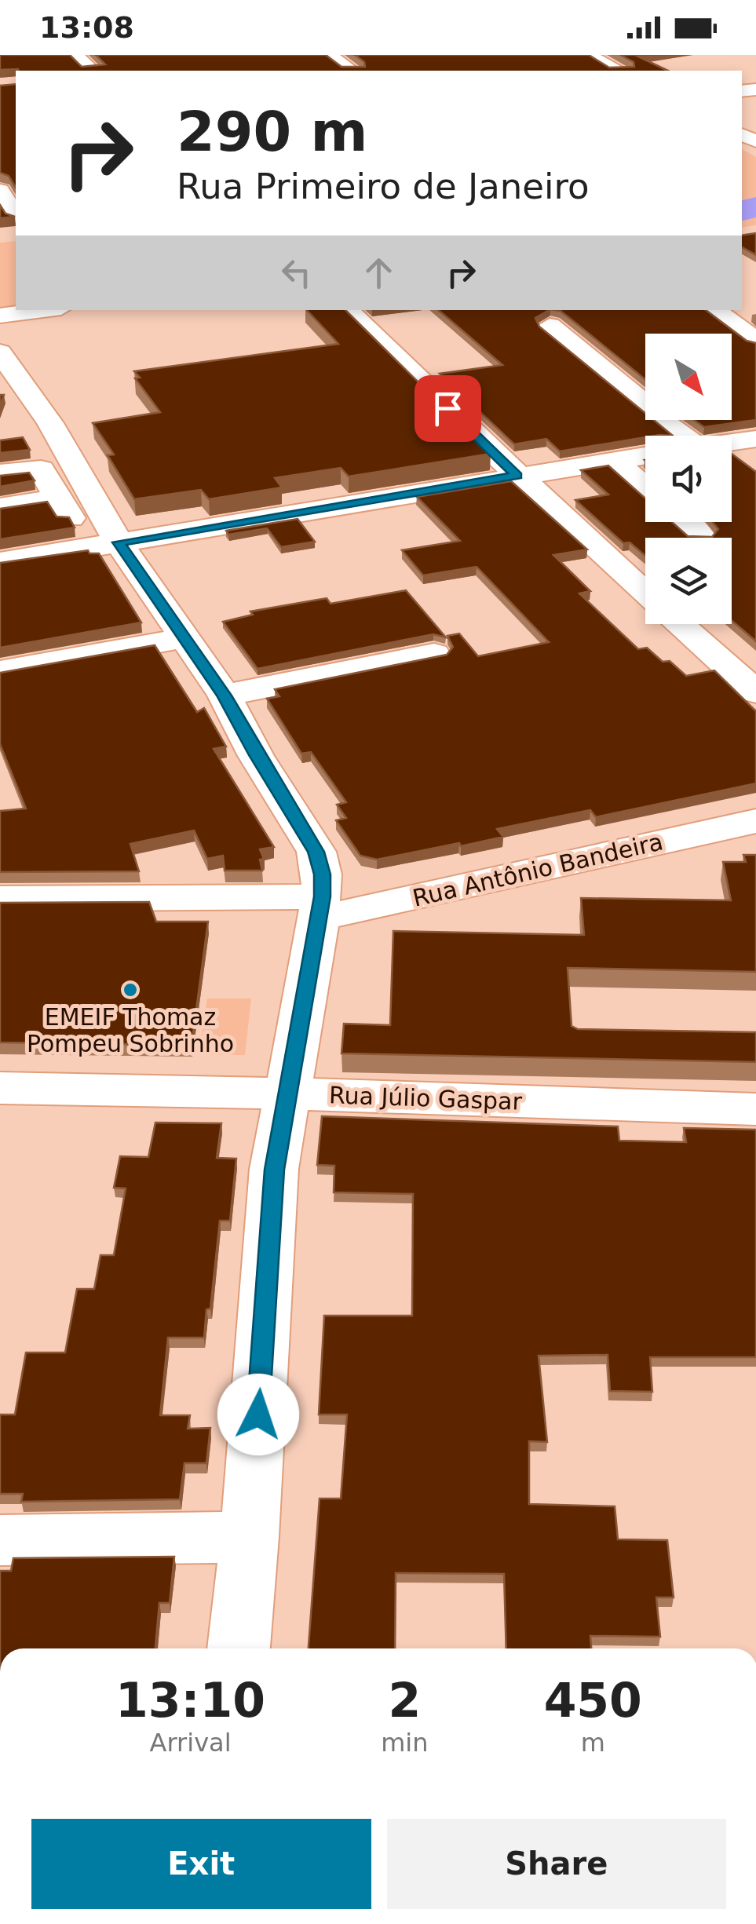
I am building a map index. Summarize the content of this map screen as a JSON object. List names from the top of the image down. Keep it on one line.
{"streets":{"street":["Rua Antônio Bandeira","Rua Júlio Gaspar"]},"places":["EMEIF Thomaz Pompeu Sobrinho"],"north":"bottom right","page":{"status":"13:08","turn":["290 m","Rua Primeiro de Janeiro"],"eta":["13:10","Arrival","2","min","450","m"],"buttons":["Exit","Share"]}}
